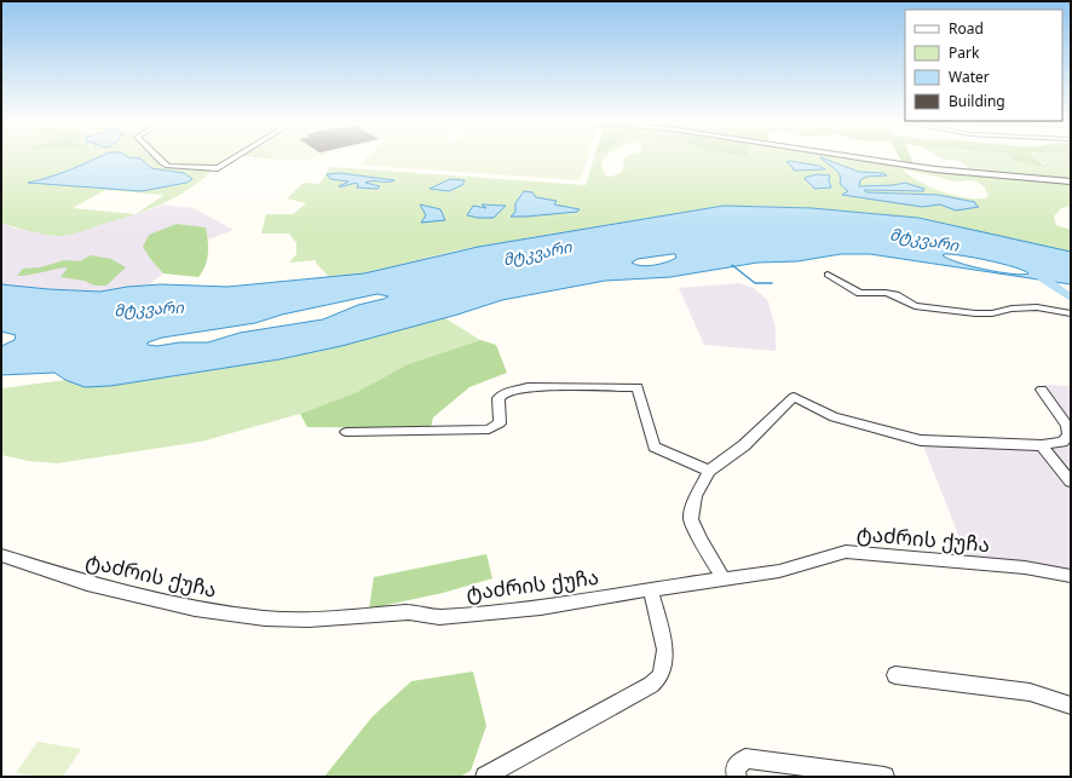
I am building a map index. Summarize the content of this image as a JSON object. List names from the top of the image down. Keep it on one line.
{"streets":{"street":["ტაძრის ქუჩა"]},"water":["მტკვარი"],"legend":["Road","Park","Water","Building"]}
